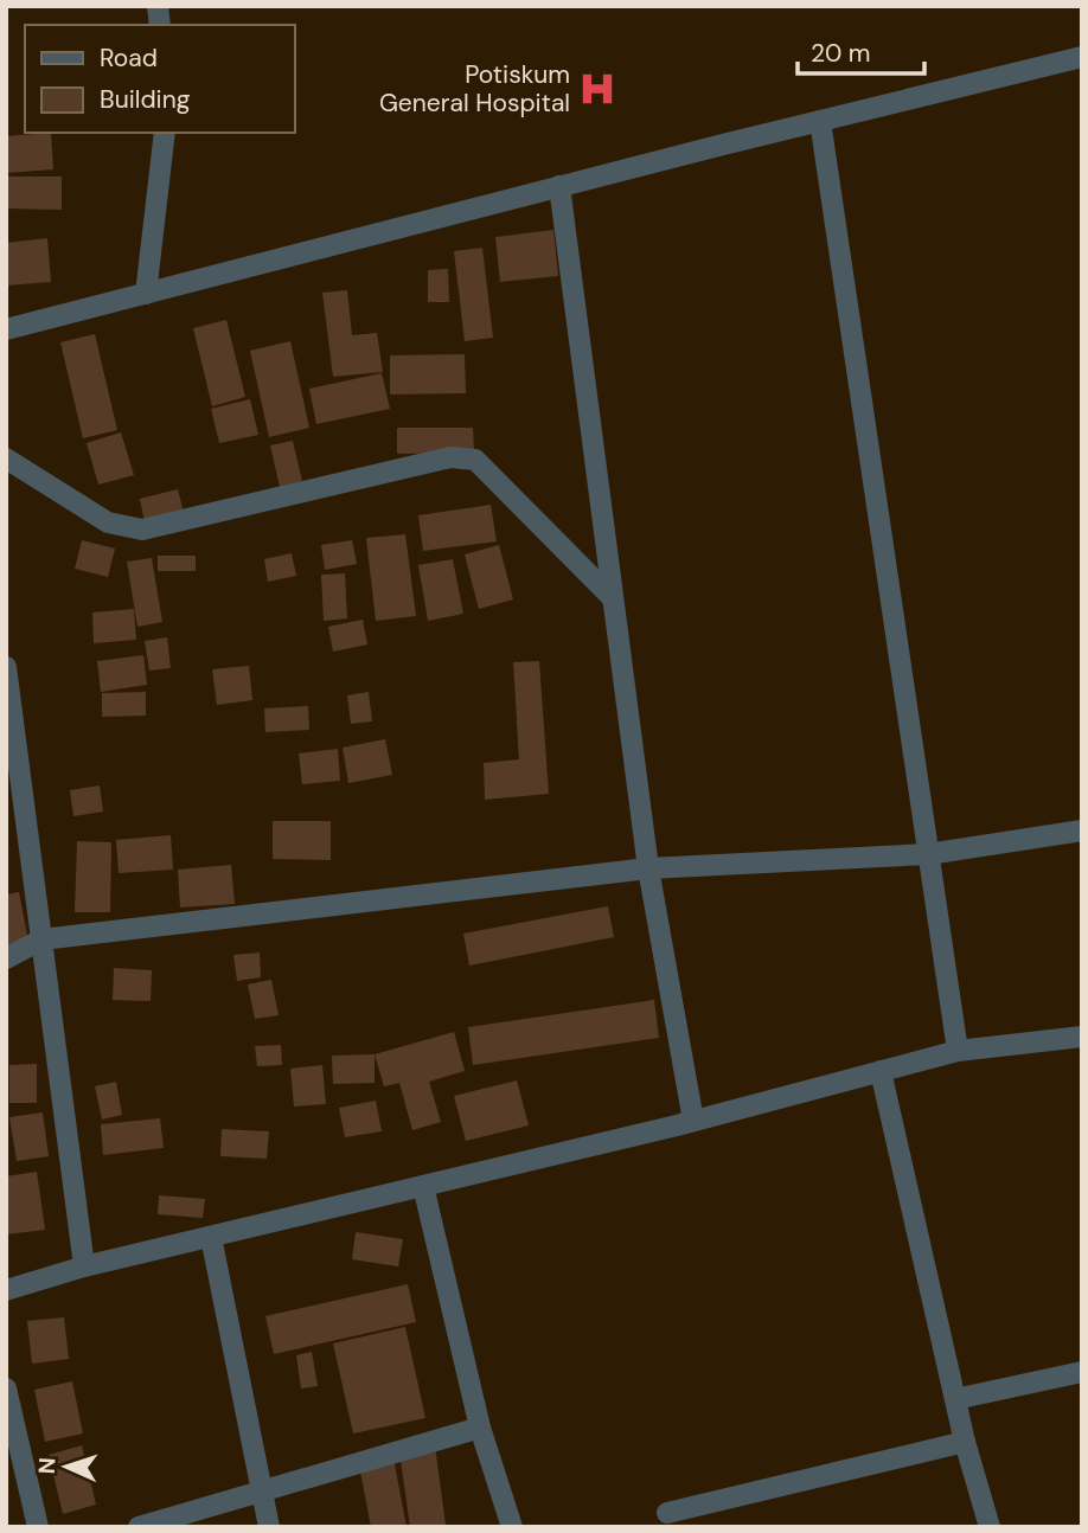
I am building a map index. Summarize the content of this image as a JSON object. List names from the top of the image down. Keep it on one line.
{"places":{"hospital":["Potiskum General Hospital"]},"legend":["Road","Building"],"scale_bar":"20 m","north":"left"}
